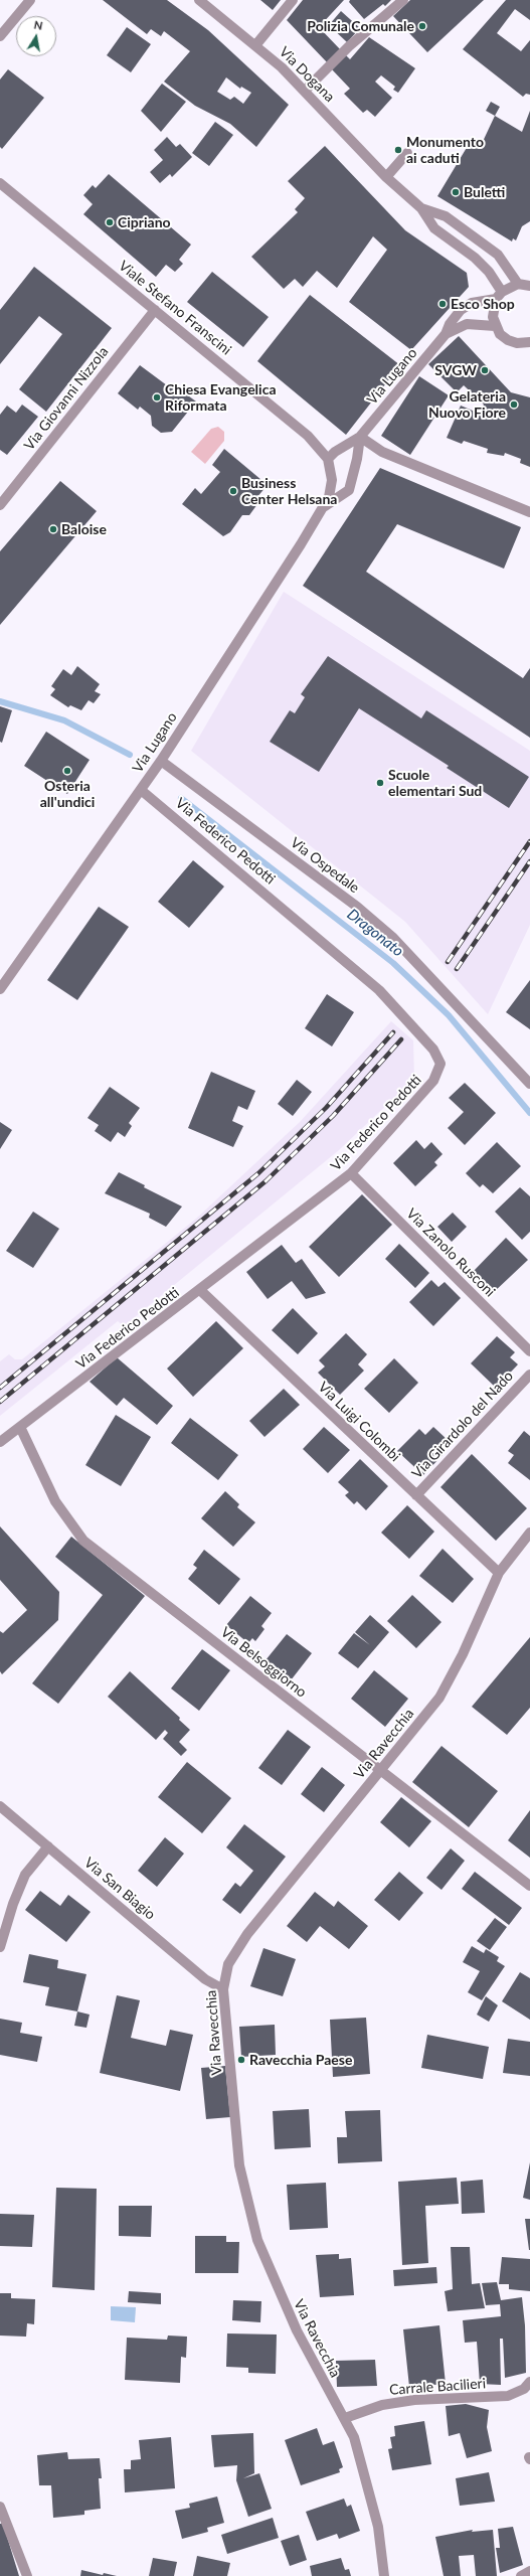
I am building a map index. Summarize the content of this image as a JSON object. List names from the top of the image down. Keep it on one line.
{"streets":{"street":["Via Dogana","Viale Stefano Franscini","Via Lugano","Via Giovanni Nizzola","Via Federico Pedotti","Via Ospedale","Via Zanolo Rusconi","Via Luigi Colombi","Via Girardolo del Nado","Via Belsoggiorno","Via Ravecchia","Via San Biagio","Carrale Bacilieri"]},"crossings":[["Via Dogana","Via Lugano"],["Viale Stefano Franscini","Via Lugano"],["Viale Stefano Franscini","Via Giovanni Nizzola"],["Via Lugano","Via Federico Pedotti"],["Via Lugano","Via Ospedale"],["Via Federico Pedotti","Via Zanolo Rusconi"],["Via Federico Pedotti","Via Luigi Colombi"],["Via Federico Pedotti","Via Belsoggiorno"],["Via Luigi Colombi","Via Girardolo del Nado"],["Via Luigi Colombi","Via Ravecchia"],["Via Belsoggiorno","Via Ravecchia"],["Via Ravecchia","Via San Biagio"],["Via Ravecchia","Carrale Bacilieri"]],"water":["Dragonato"],"places":["Polizia Comunale","Monumento ai caduti","Buletti","Cipriano","Esco Shop","SVGW","Chiesa Evangelica Riformata","Gelateria Nuovo Fiore","Business Center Helsana","Baloise","Osteria all'undici","Scuole elementari Sud","Ravecchia Paese"],"north":"top"}
